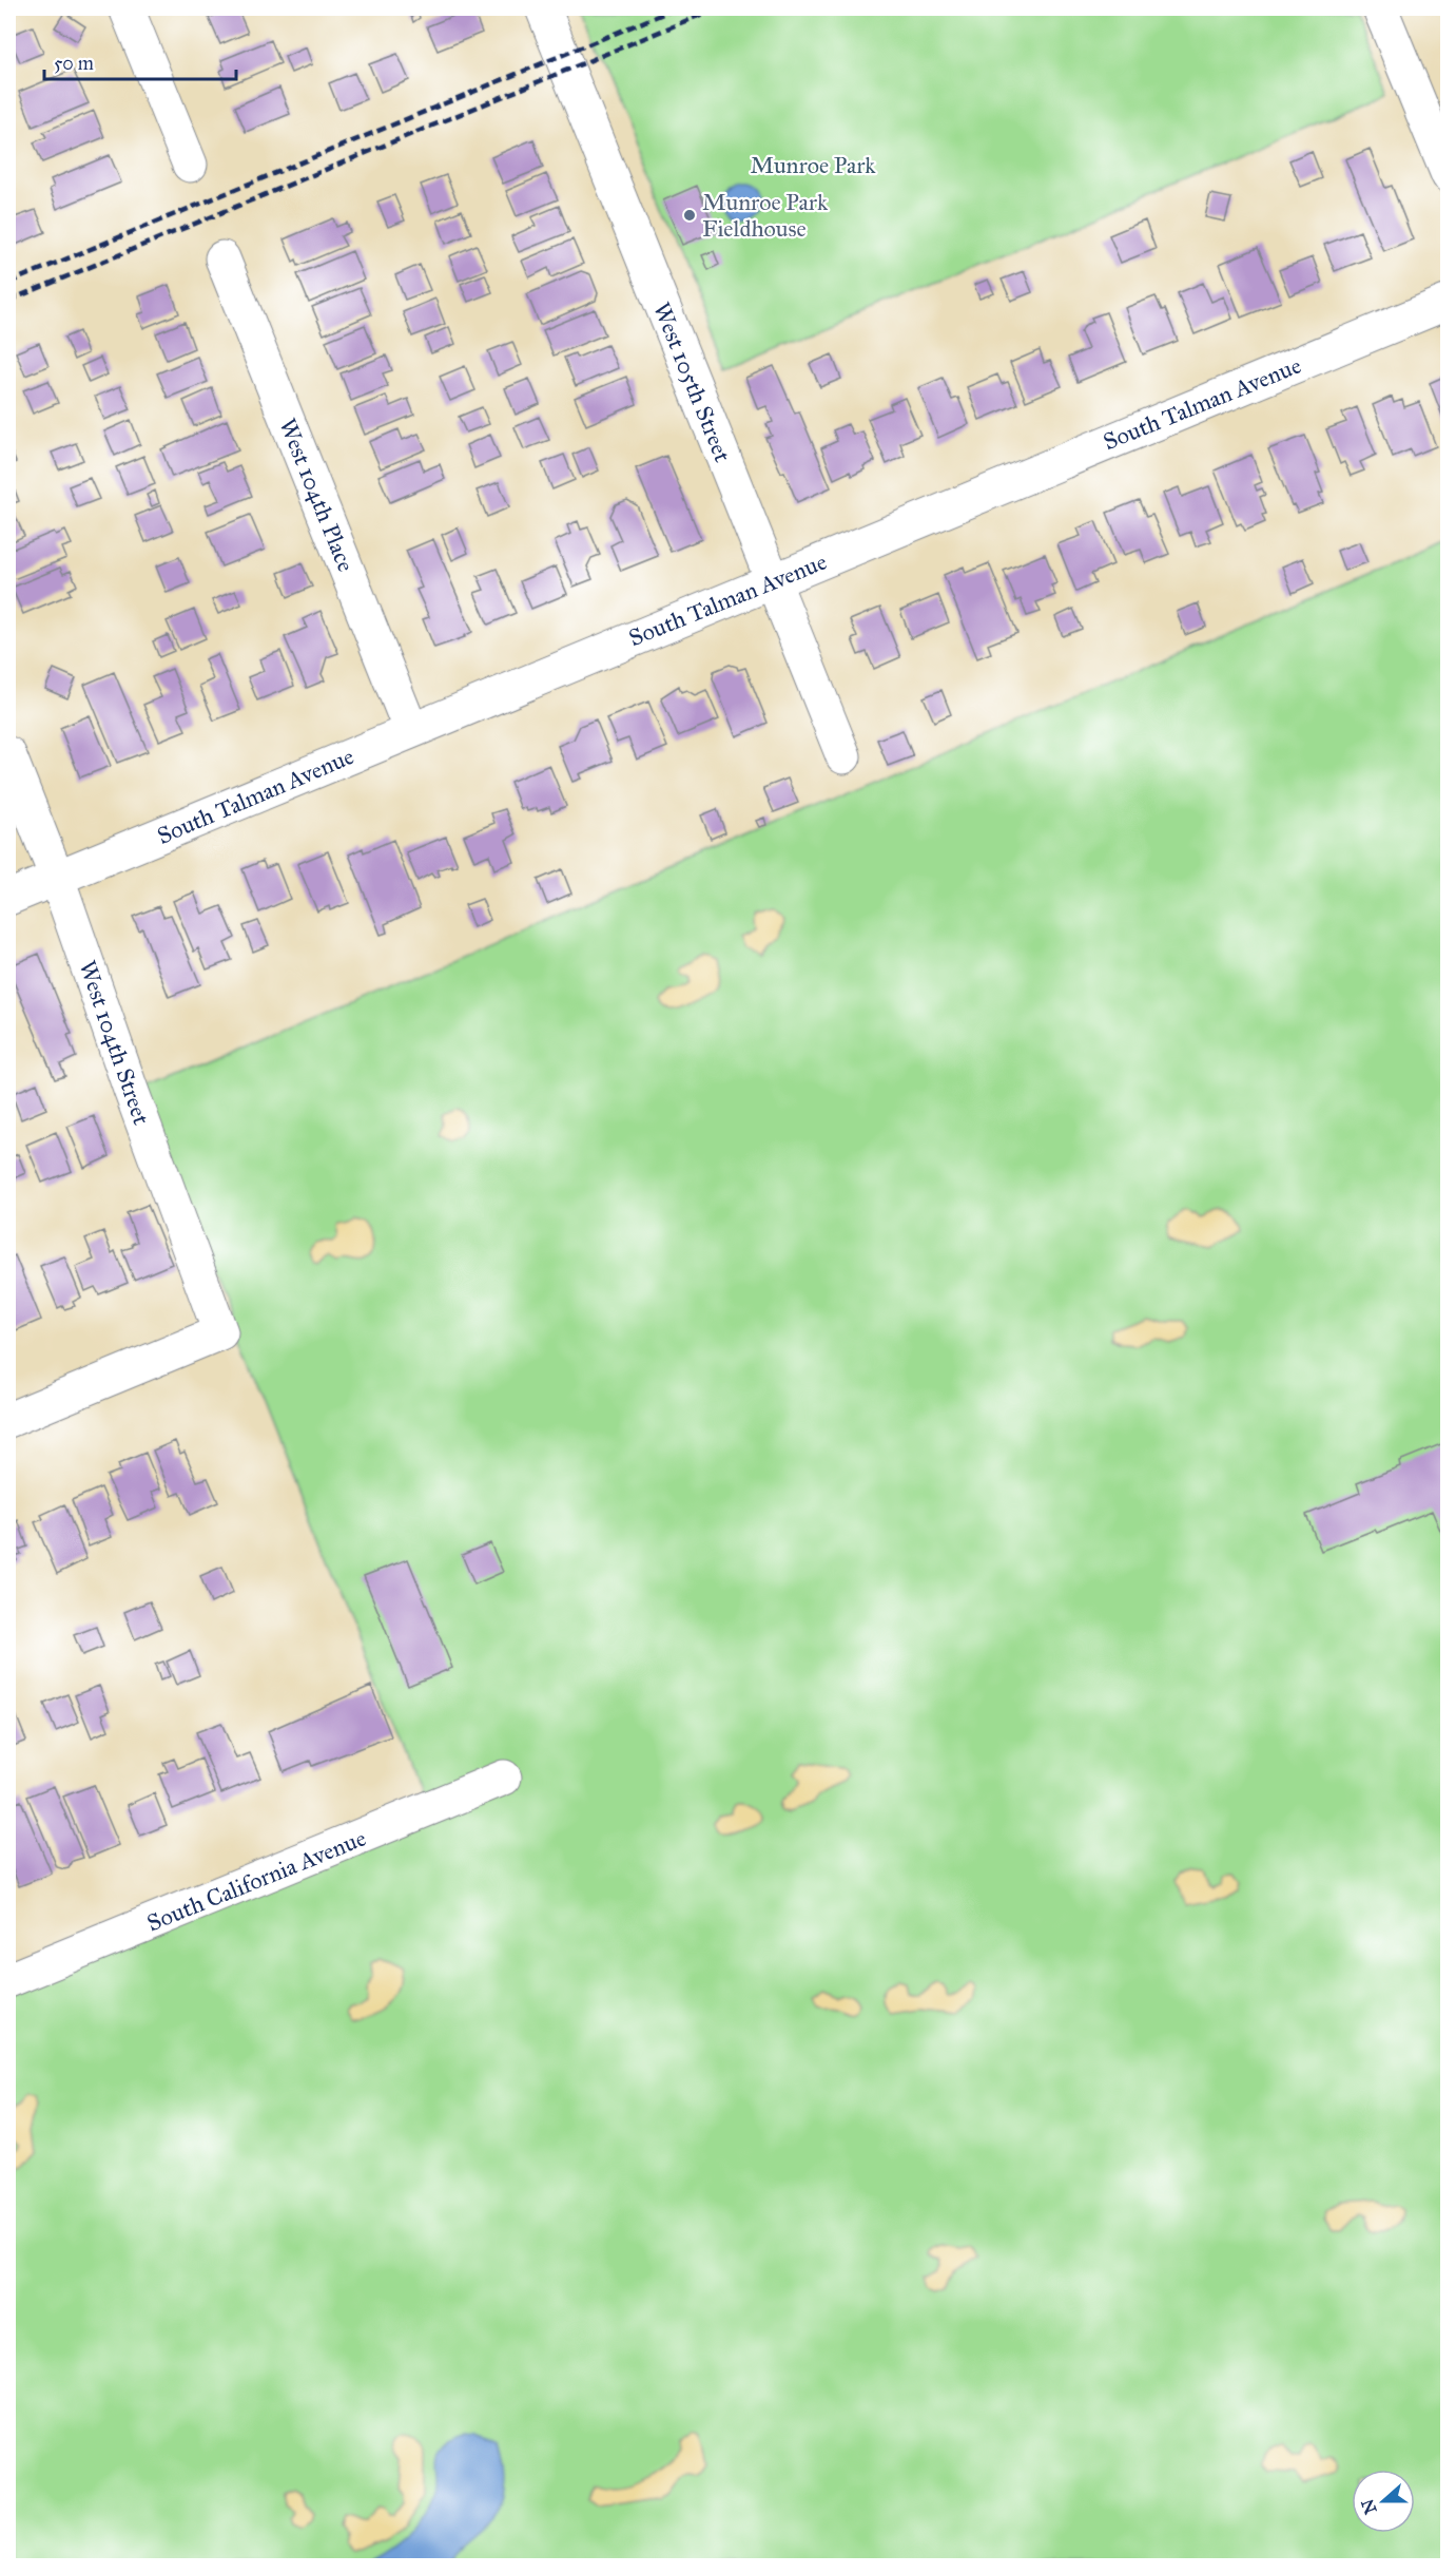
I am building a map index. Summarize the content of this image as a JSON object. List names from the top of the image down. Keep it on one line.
{"streets":{"street":["West 105th Street","South Talman Avenue","West 104th Place","West 104th Street","South California Avenue"]},"crossings":[["West 105th Street","South Talman Avenue"],["South Talman Avenue","West 104th Place"],["South Talman Avenue","West 104th Street"]],"parks":["Munroe Park"],"places":["Munroe Park Fieldhouse"],"scale_bar":"50 m","north":"left"}
